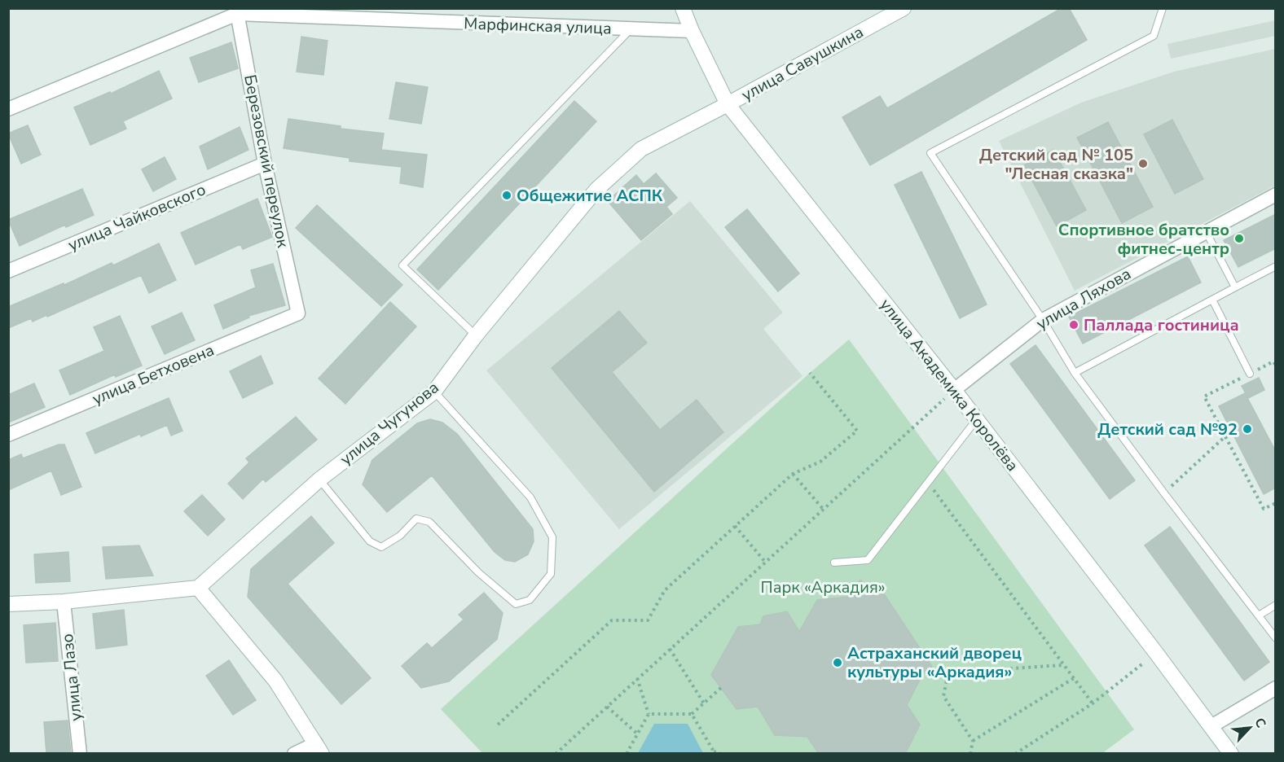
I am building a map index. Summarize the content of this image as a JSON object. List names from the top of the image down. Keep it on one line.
{"streets":{"main road":["улица Савушкина","улица Академика Королёва","улица Чугунова"],"street":["Марфинская улица","Березовский переулок","улица Чайковского","улица Ляхова","улица Бетховена","улица Лазо"]},"crossings":[["Марфинская улица","Березовский переулок"],["Марфинская улица","улица Академика Королёва"],["улица Савушкина","улица Академика Королёва"],["улица Савушкина","улица Чугунова"],["Березовский переулок","улица Чайковского"],["Березовский переулок","улица Бетховена"],["улица Ляхова","улица Академика Королёва"],["улица Академика Королёва","улица Чугунова"]],"parks":["Парк «Аркадия»"],"places":["Детский сад № 105 \"Лесная сказка\"","Общежитие АСПК","Спортивное братство фитнес-центр","Паллада гостиница","Детский сад №92","Астраханский дворец культуры «Аркадия»"],"north":"top right"}
